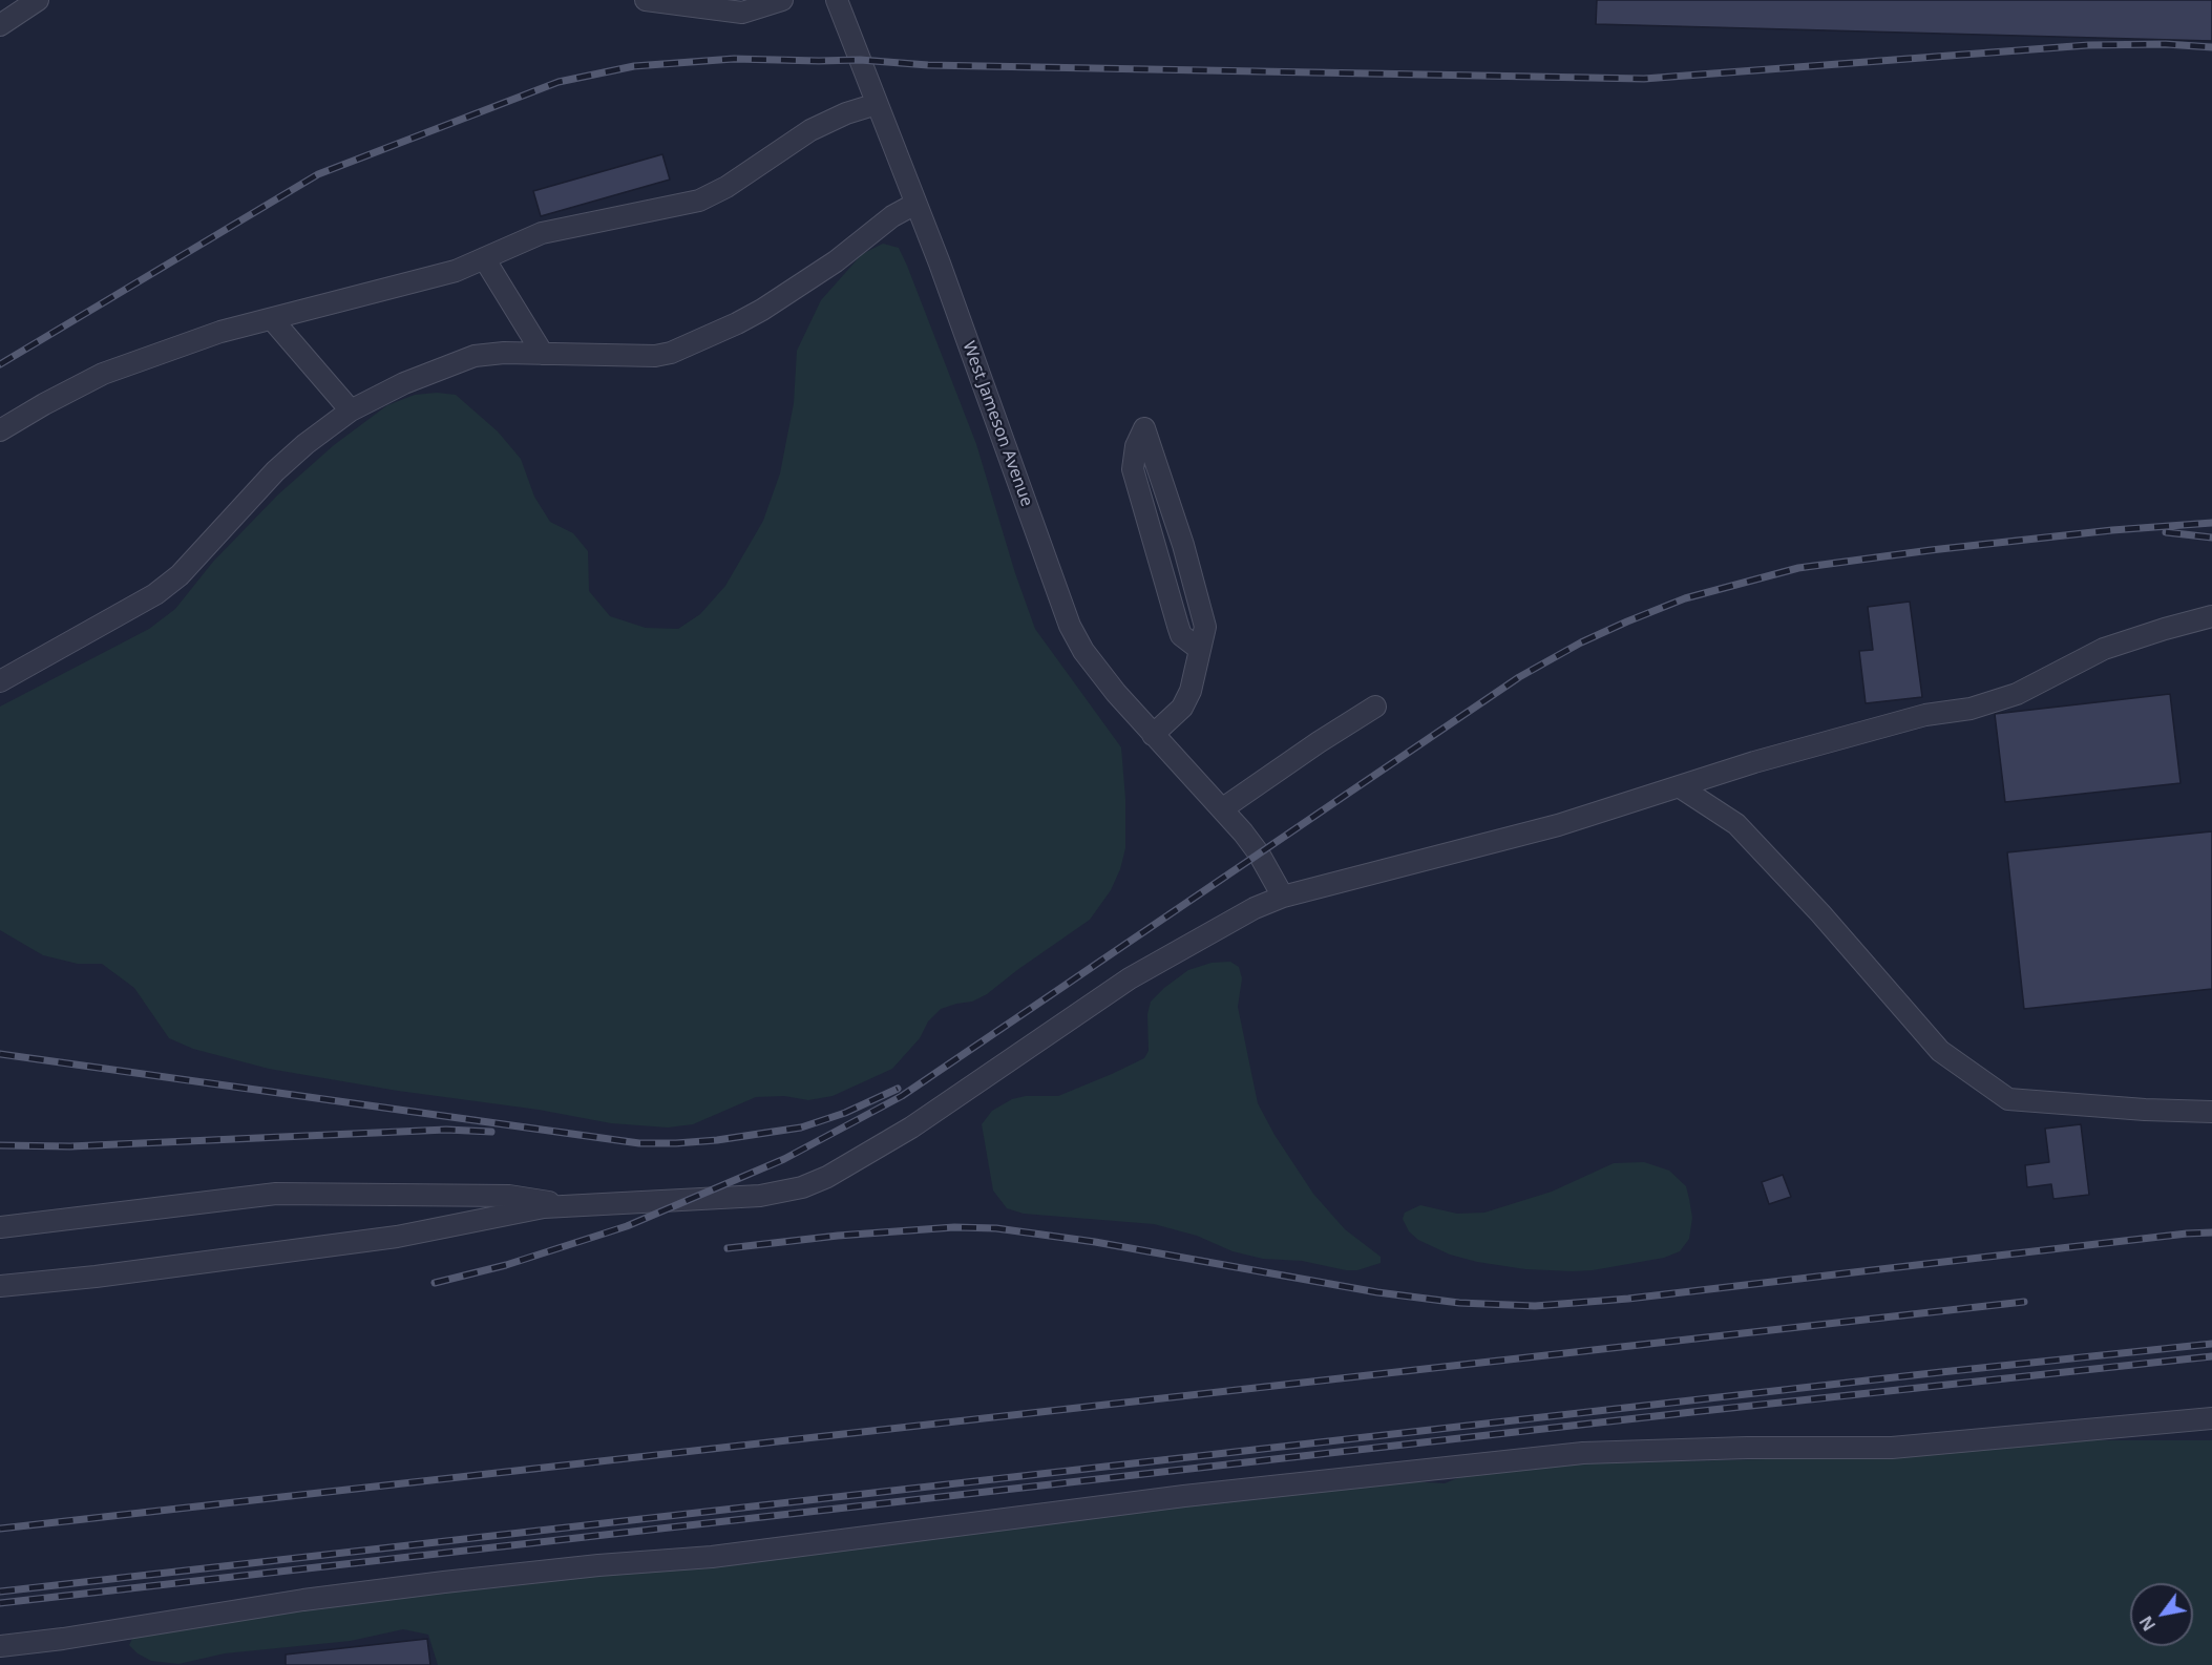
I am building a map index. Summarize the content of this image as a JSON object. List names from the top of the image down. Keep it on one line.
{"streets":{"lane":["West Jameson Avenue"]},"north":"bottom left"}
